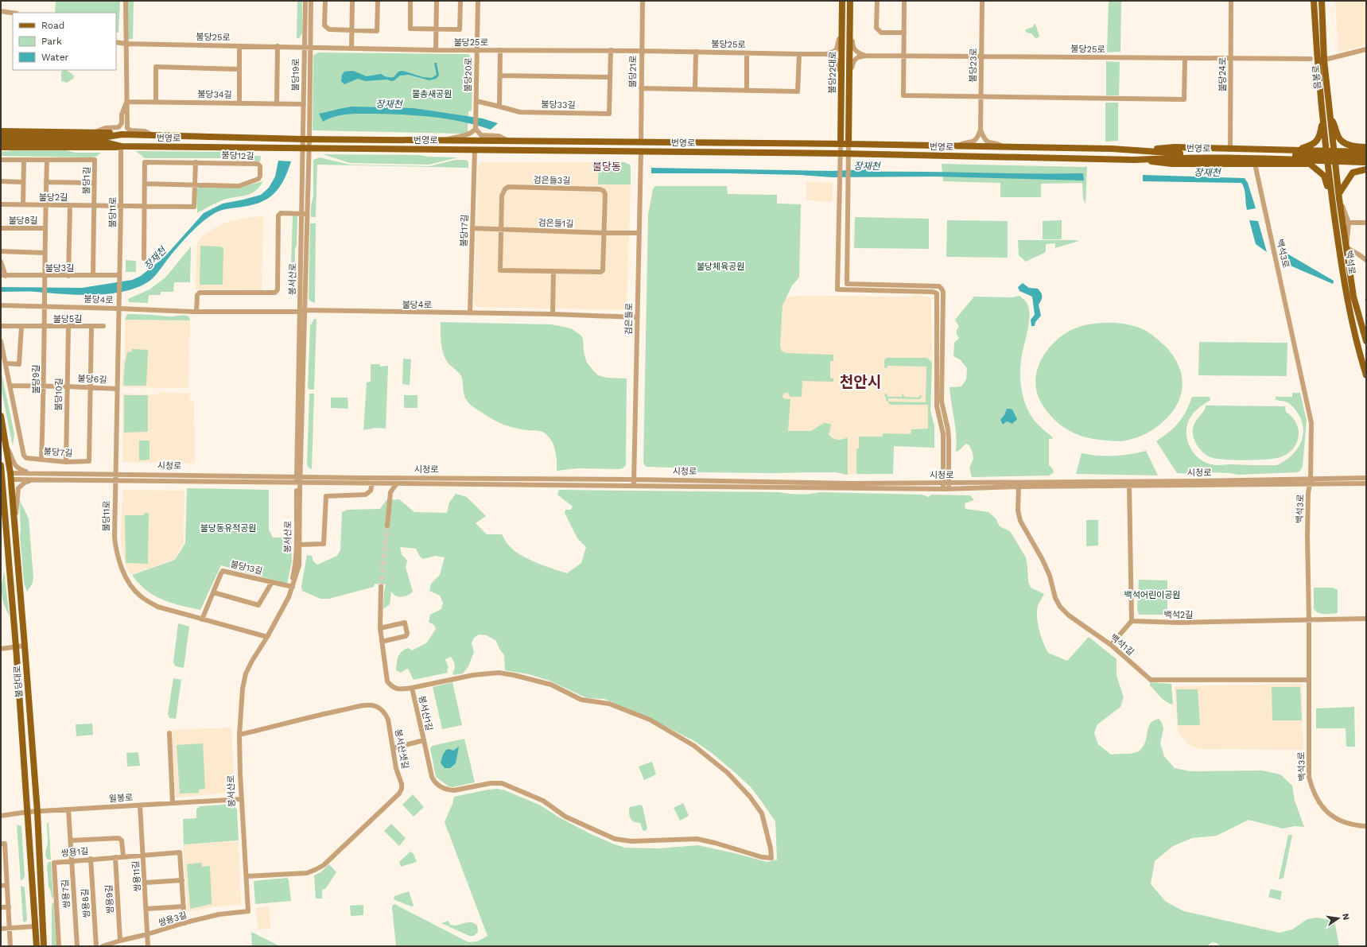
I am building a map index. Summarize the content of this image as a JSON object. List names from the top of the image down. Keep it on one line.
{"streets":{"main road":["불당22대로","음봉로","번영로","백석로","시청로","불당대로"],"street":["불당25로","불당23로","불당21로","불당19로","불당20로","불당24로","불당34길","불당33길","불당12길","불당1길","검은들3길","불당2길","불당11로","불당8길","검은들1길","불당17길","백석3로","불당3길","봉서산로","불당4로","불당5길","검은들로","불당9길","불당6길","불당10길","불당7길","불당13길","백석2길","백석1길","봉서산1길","봉서산샛길","월봉로","쌍용1길","쌍용11길","쌍용7길","쌍용9길","쌍용8길","쌍용3길"]},"crossings":[["불당25로","불당23로"],["불당25로","불당21로"],["불당25로","불당19로"],["불당25로","불당20로"],["불당25로","불당24로"],["불당25로","음봉로"],["불당25로","불당33길"],["불당21로","번영로"],["불당22대로","번영로"],["불당19로","불당34길"],["불당19로","번영로"],["불당19로","봉서산로"],["음봉로","백석로"],["번영로","불당11로"],["번영로","불당17길"],["번영로","봉서산로"],["번영로","검은들로"],["불당12길","불당2길"],["불당1길","불당2길"],["불당1길","불당3길"],["검은들3길","검은들1길"],["불당2길","불당11로"],["불당11로","불당3길"],["불당11로","봉서산로"],["불당11로","불당4로"],["불당11로","불당6길"],["불당11로","시청로"],["불당11로","불당13길"],["검은들1길","불당17길"],["검은들1길","검은들로"],["불당17길","불당4로"],["백석3로","시청로"],["백석3로","백석2길"],["백석3로","백석1길"],["불당3길","불당9길"],["봉서산로","불당4로"],["봉서산로","시청로"],["봉서산로","불당13길"],["봉서산로","봉서산샛길"],["봉서산로","월봉로"],["봉서산로","쌍용3길"],["불당4로","검은들로"],["불당4로","불당9길"],["불당5길","불당9길"],["불당5길","불당6길"],["불당5길","불당10길"],["불당5길","불당7길"],["검은들로","시청로"],["불당9길","불당6길"],["불당9길","불당7길"],["불당6길","불당10길"],["불당6길","불당7길"],["불당10길","불당7길"],["시청로","백석1길"],["시청로","불당대로"],["불당대로","월봉로"],["봉서산1길","봉서산샛길"],["월봉로","쌍용11길"],["월봉로","쌍용7길"],["쌍용1길","쌍용11길"],["쌍용1길","쌍용7길"],["쌍용1길","쌍용9길"],["쌍용1길","쌍용8길"],["쌍용11길","쌍용3길"],["쌍용9길","쌍용3길"]],"districts":["불당동","천안시"],"water":["장재천"],"parks":["물총새공원","불당체육공원","불당동유적공원","백석어린이공원"],"legend":["Road","Park","Water"],"north":"right"}
